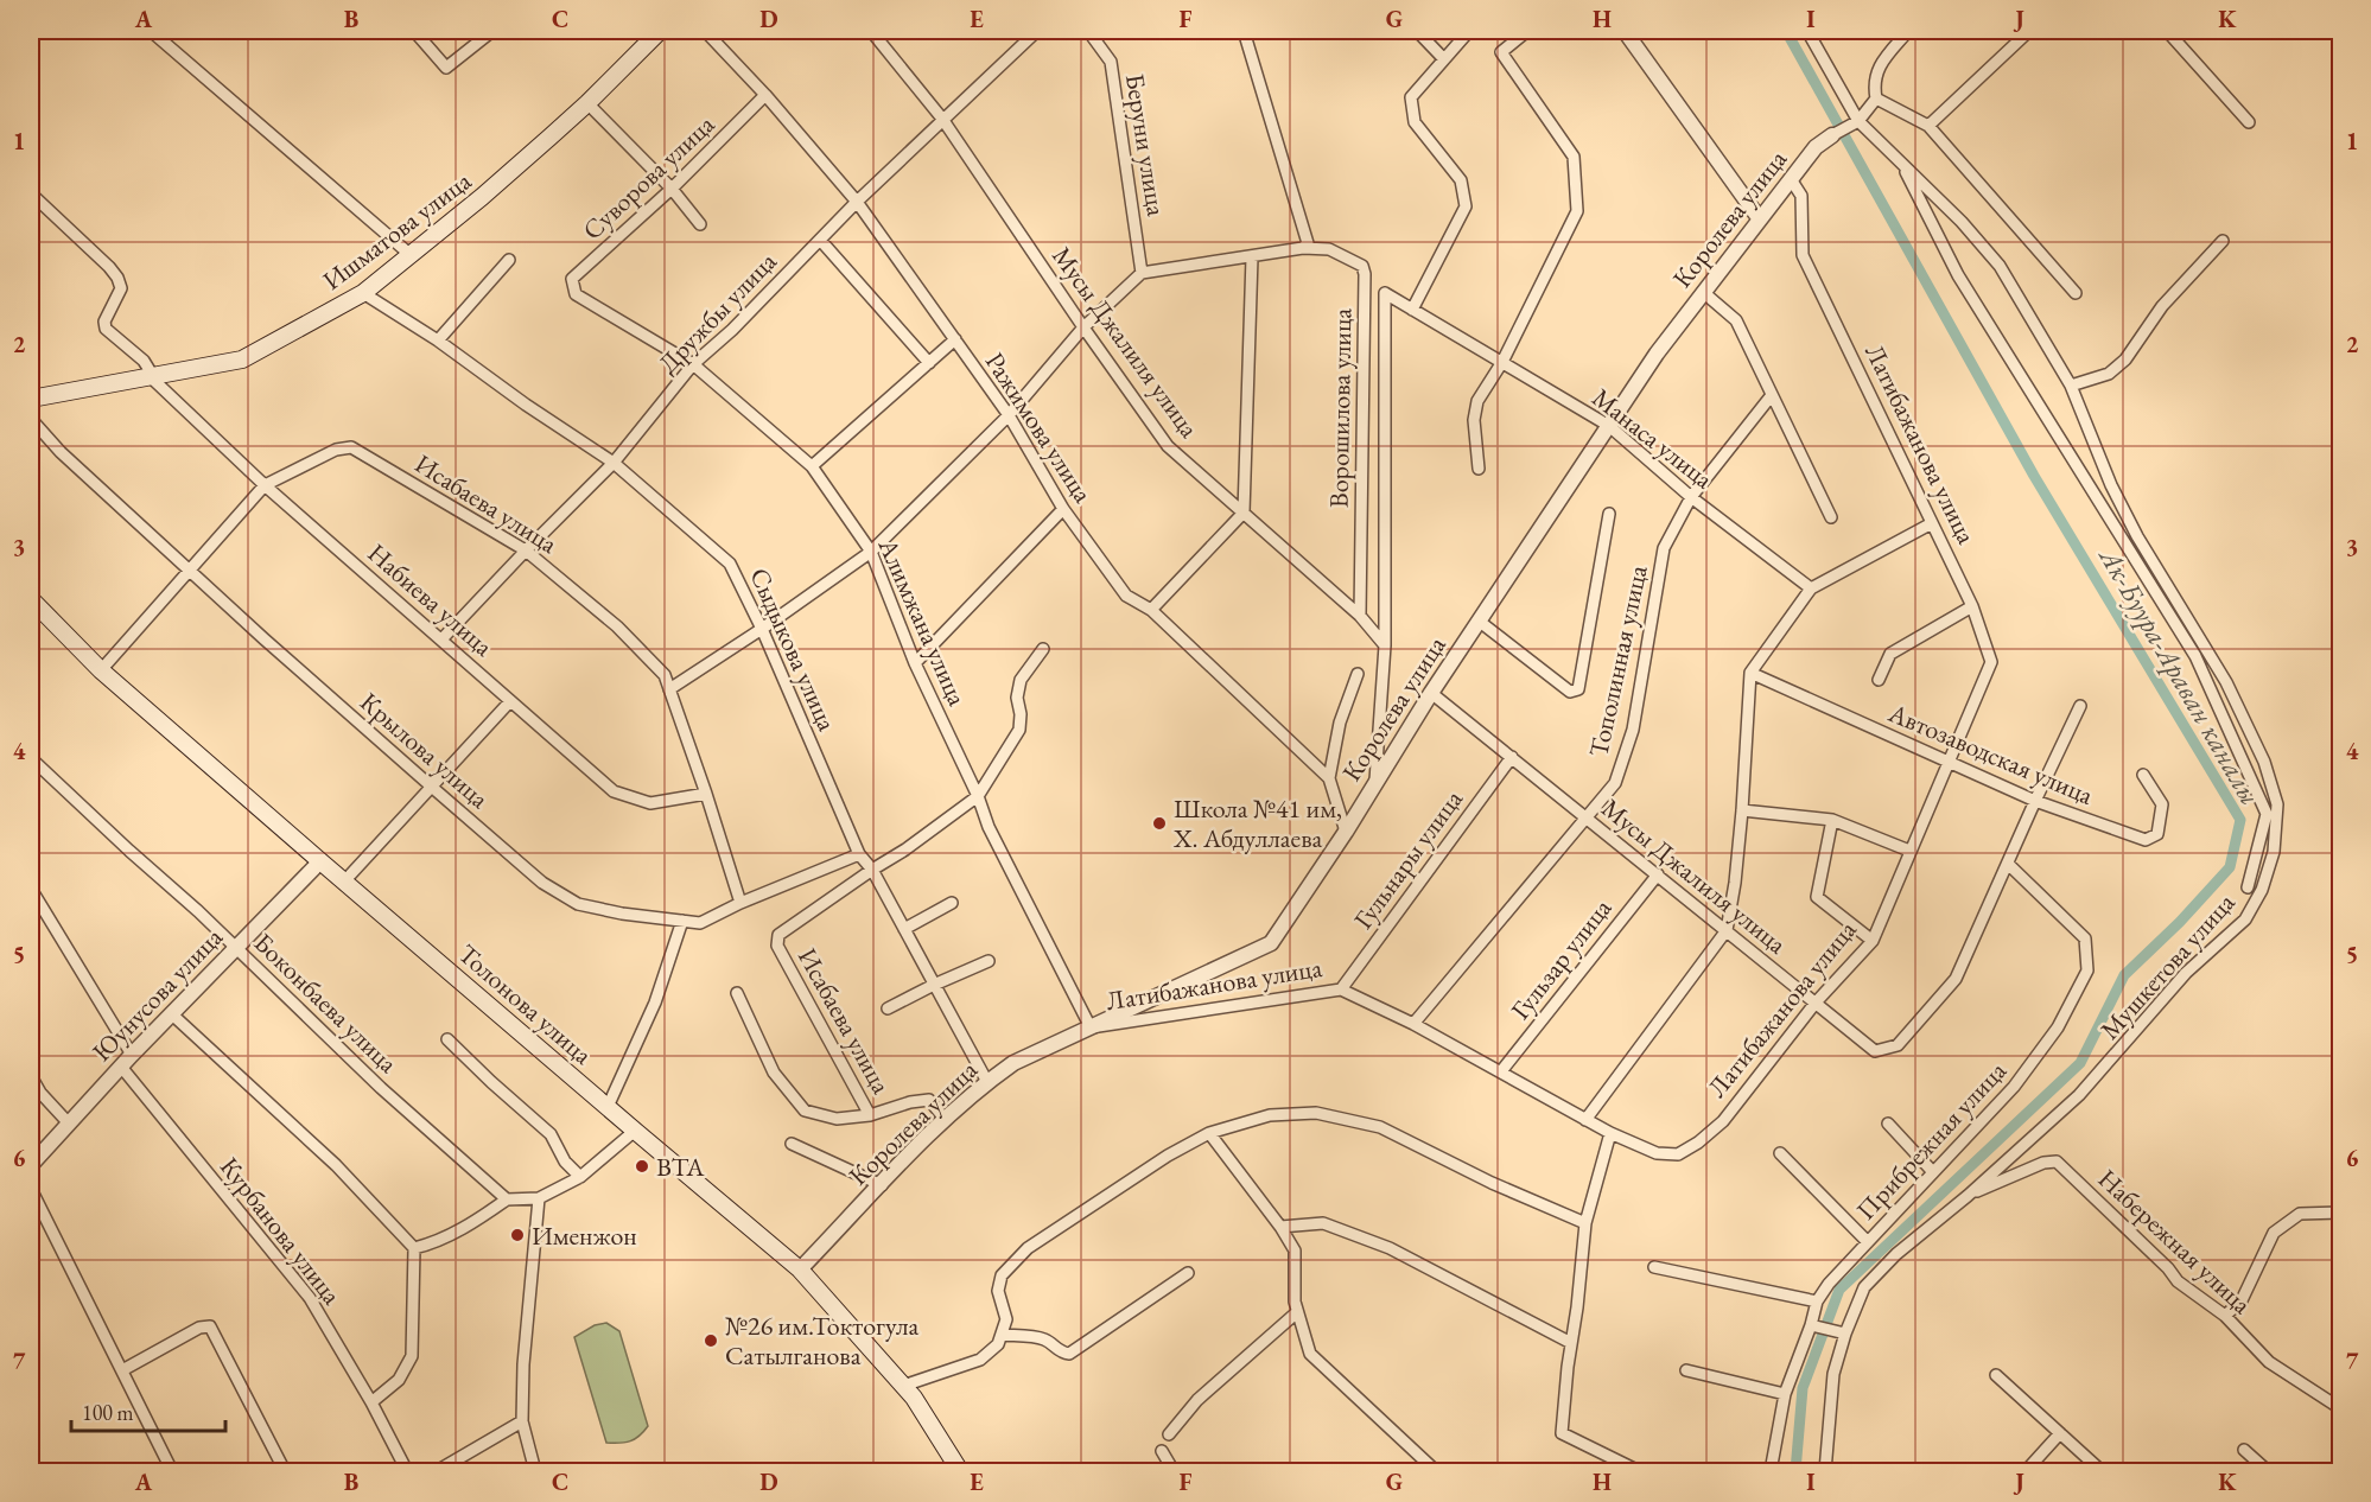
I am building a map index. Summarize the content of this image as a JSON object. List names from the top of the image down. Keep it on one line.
{"streets":{"main road":["Ишматова улица","Толонова улица"],"street":["Беруни улица","Суворова улица","Королева улица","Дружбы улица","Мусы Джалиля улица","Ворошилова улица","Ражимова улица","Манаса улица","Латибажанова улица","Исабаева улица","Набиева улица","Алимжана улица","Сыдыкова улица","Тополинная улица","Крылова улица","Автозаводская улица","Гульнары улица","Гульзар улица","Мушкетова улица","Юунусова улица","Боконбаева улица","Прибрежная улица","Курбанова улица","Набережная улица"]},"crossings":[["Суворова улица","Ражимова улица"],["Суворова улица","Алимжана улица"],["Королева улица","Мусы Джалиля улица"],["Королева улица","Ворошилова улица"],["Королева улица","Ражимова улица"],["Королева улица","Манаса улица"],["Королева улица","Латибажанова улица"],["Королева улица","Алимжана улица"],["Королева улица","Сыдыкова улица"],["Королева улица","Толонова улица"],["Ишматова улица","Набиева улица"],["Ишматова улица","Сыдыкова улица"],["Дружбы улица","Мусы Джалиля улица"],["Дружбы улица","Ражимова улица"],["Дружбы улица","Исабаева улица"],["Дружбы улица","Набиева улица"],["Дружбы улица","Алимжана улица"],["Дружбы улица","Сыдыкова улица"],["Мусы Джалиля улица","Ворошилова улица"],["Мусы Джалиля улица","Латибажанова улица"],["Мусы Джалиля улица","Тополинная улица"],["Мусы Джалиля улица","Автозаводская улица"],["Мусы Джалиля улица","Гульнары улица"],["Мусы Джалиля улица","Гульзар улица"],["Мусы Джалиля улица","Прибрежная улица"],["Ворошилова улица","Манаса улица"],["Манаса улица","Тополинная улица"],["Латибажанова улица","Алимжана улица"],["Латибажанова улица","Тополинная улица"],["Латибажанова улица","Автозаводская улица"],["Латибажанова улица","Гульнары улица"],["Латибажанова улица","Гульзар улица"],["Исабаева улица","Набиева улица"],["Исабаева улица","Алимжана улица"],["Исабаева улица","Сыдыкова улица"],["Исабаева улица","Крылова улица"],["Исабаева улица","Толонова улица"],["Сыдыкова улица","Крылова улица"],["Мушкетова улица","Набережная улица"],["Юунусова улица","Боконбаева улица"],["Юунусова улица","Толонова улица"],["Юунусова улица","Курбанова улица"]],"water":["Ак-Буура-Араван каналы"],"places":["Школа №41 им, Х. Абдуллаева","BTA","Именжон","№26 им.Токтогула Сатылганова"],"scale_bar":"100 m","grid":{"columns":["A","B","C","D","E","F","G","H","I","J","K"],"rows":["1","2","3","4","5","6","7"]}}
